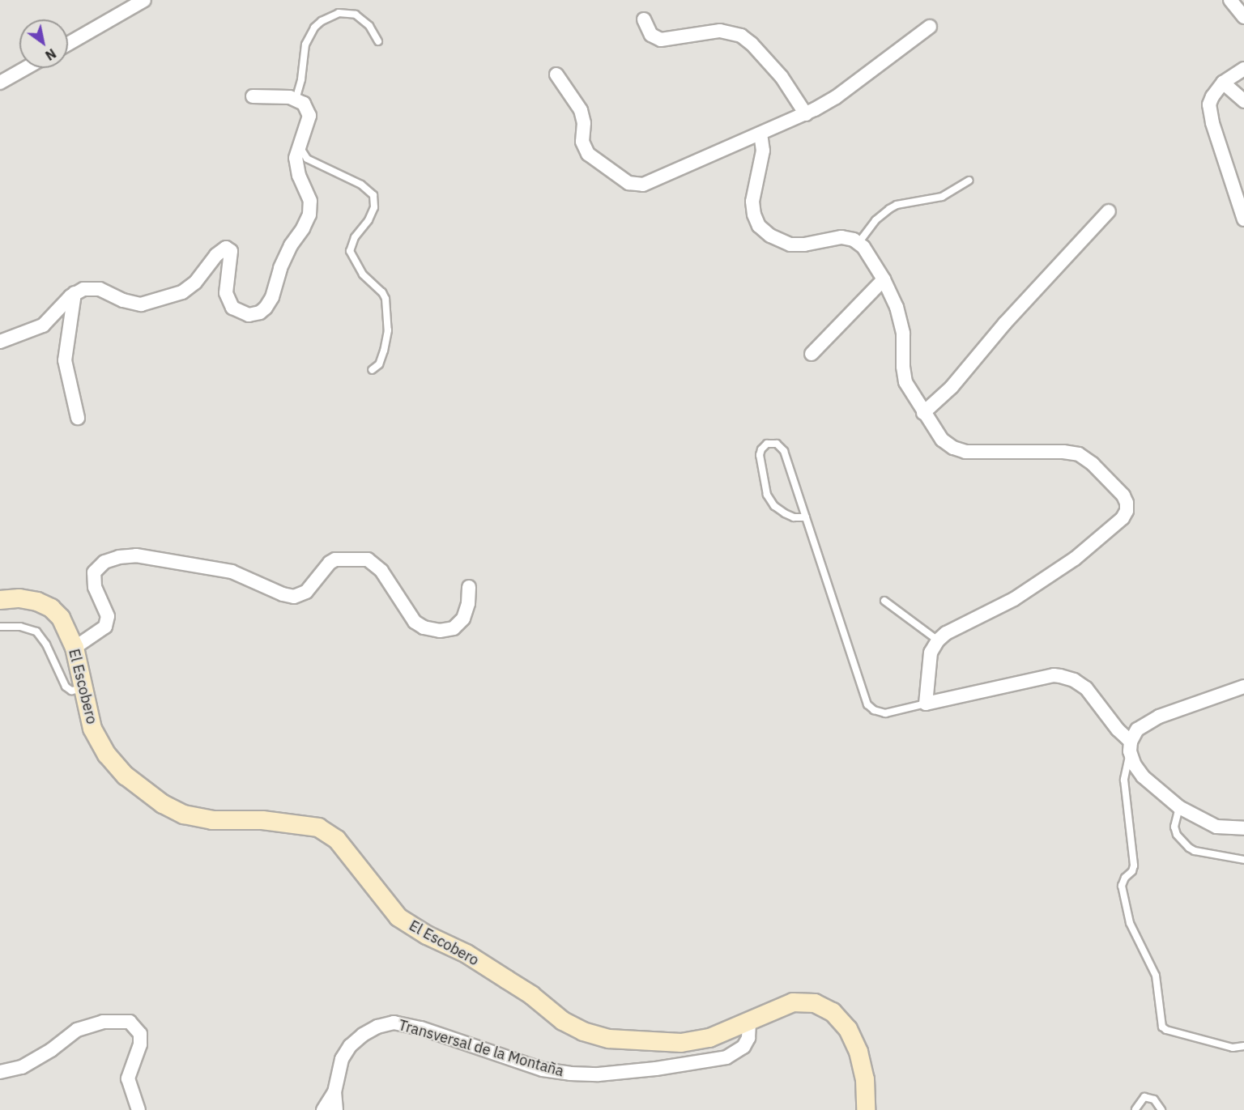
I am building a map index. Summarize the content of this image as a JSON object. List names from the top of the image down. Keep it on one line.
{"streets":{"main road":["El Escobero"],"street":["Transversal de la Montaña"]},"crossings":[["El Escobero","Transversal de la Montaña"]],"north":"bottom right"}
